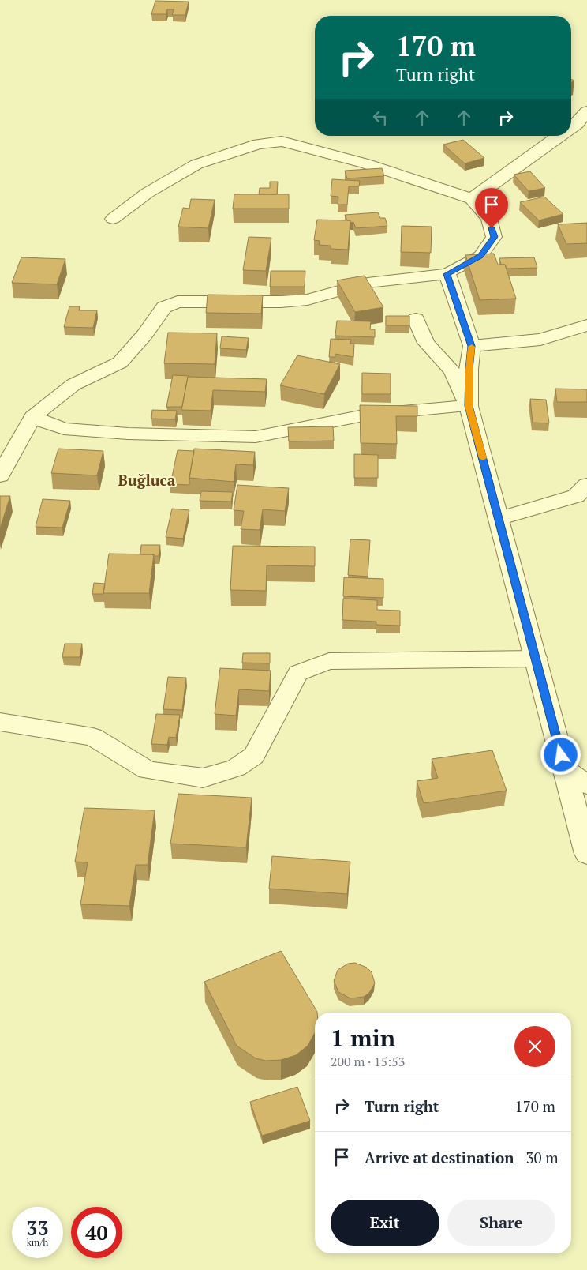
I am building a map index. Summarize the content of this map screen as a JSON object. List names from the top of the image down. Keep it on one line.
{"districts":["Buğluca"],"page":{"turn":["170 m","Turn right"],"heading":["1 min","200 m · 15:53"],"list":[{"name":"Turn right","value":"170 m"},{"name":"Arrive at destination","value":"30 m"}],"buttons":["Exit","Share"],"speed":"33 km/h","limit":"40"}}
